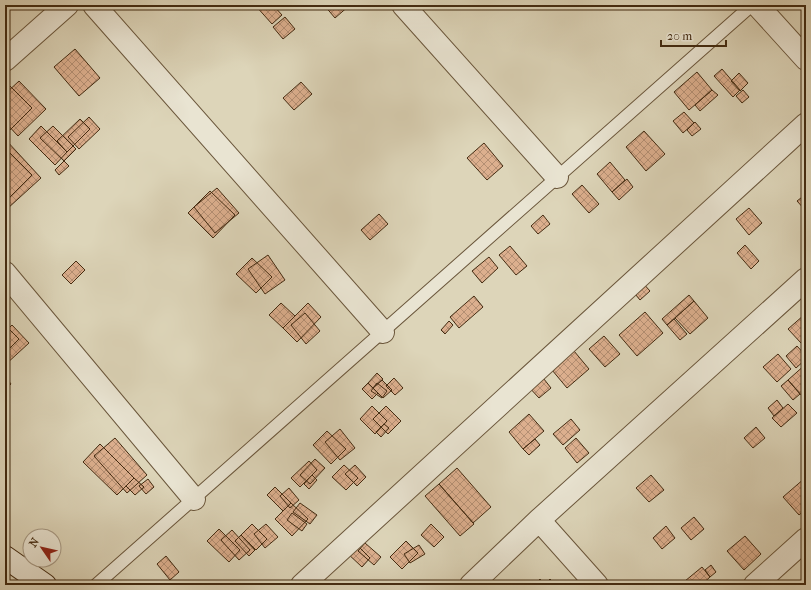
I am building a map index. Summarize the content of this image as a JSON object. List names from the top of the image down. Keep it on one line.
{"scale_bar":"20 m","north":"top left"}
